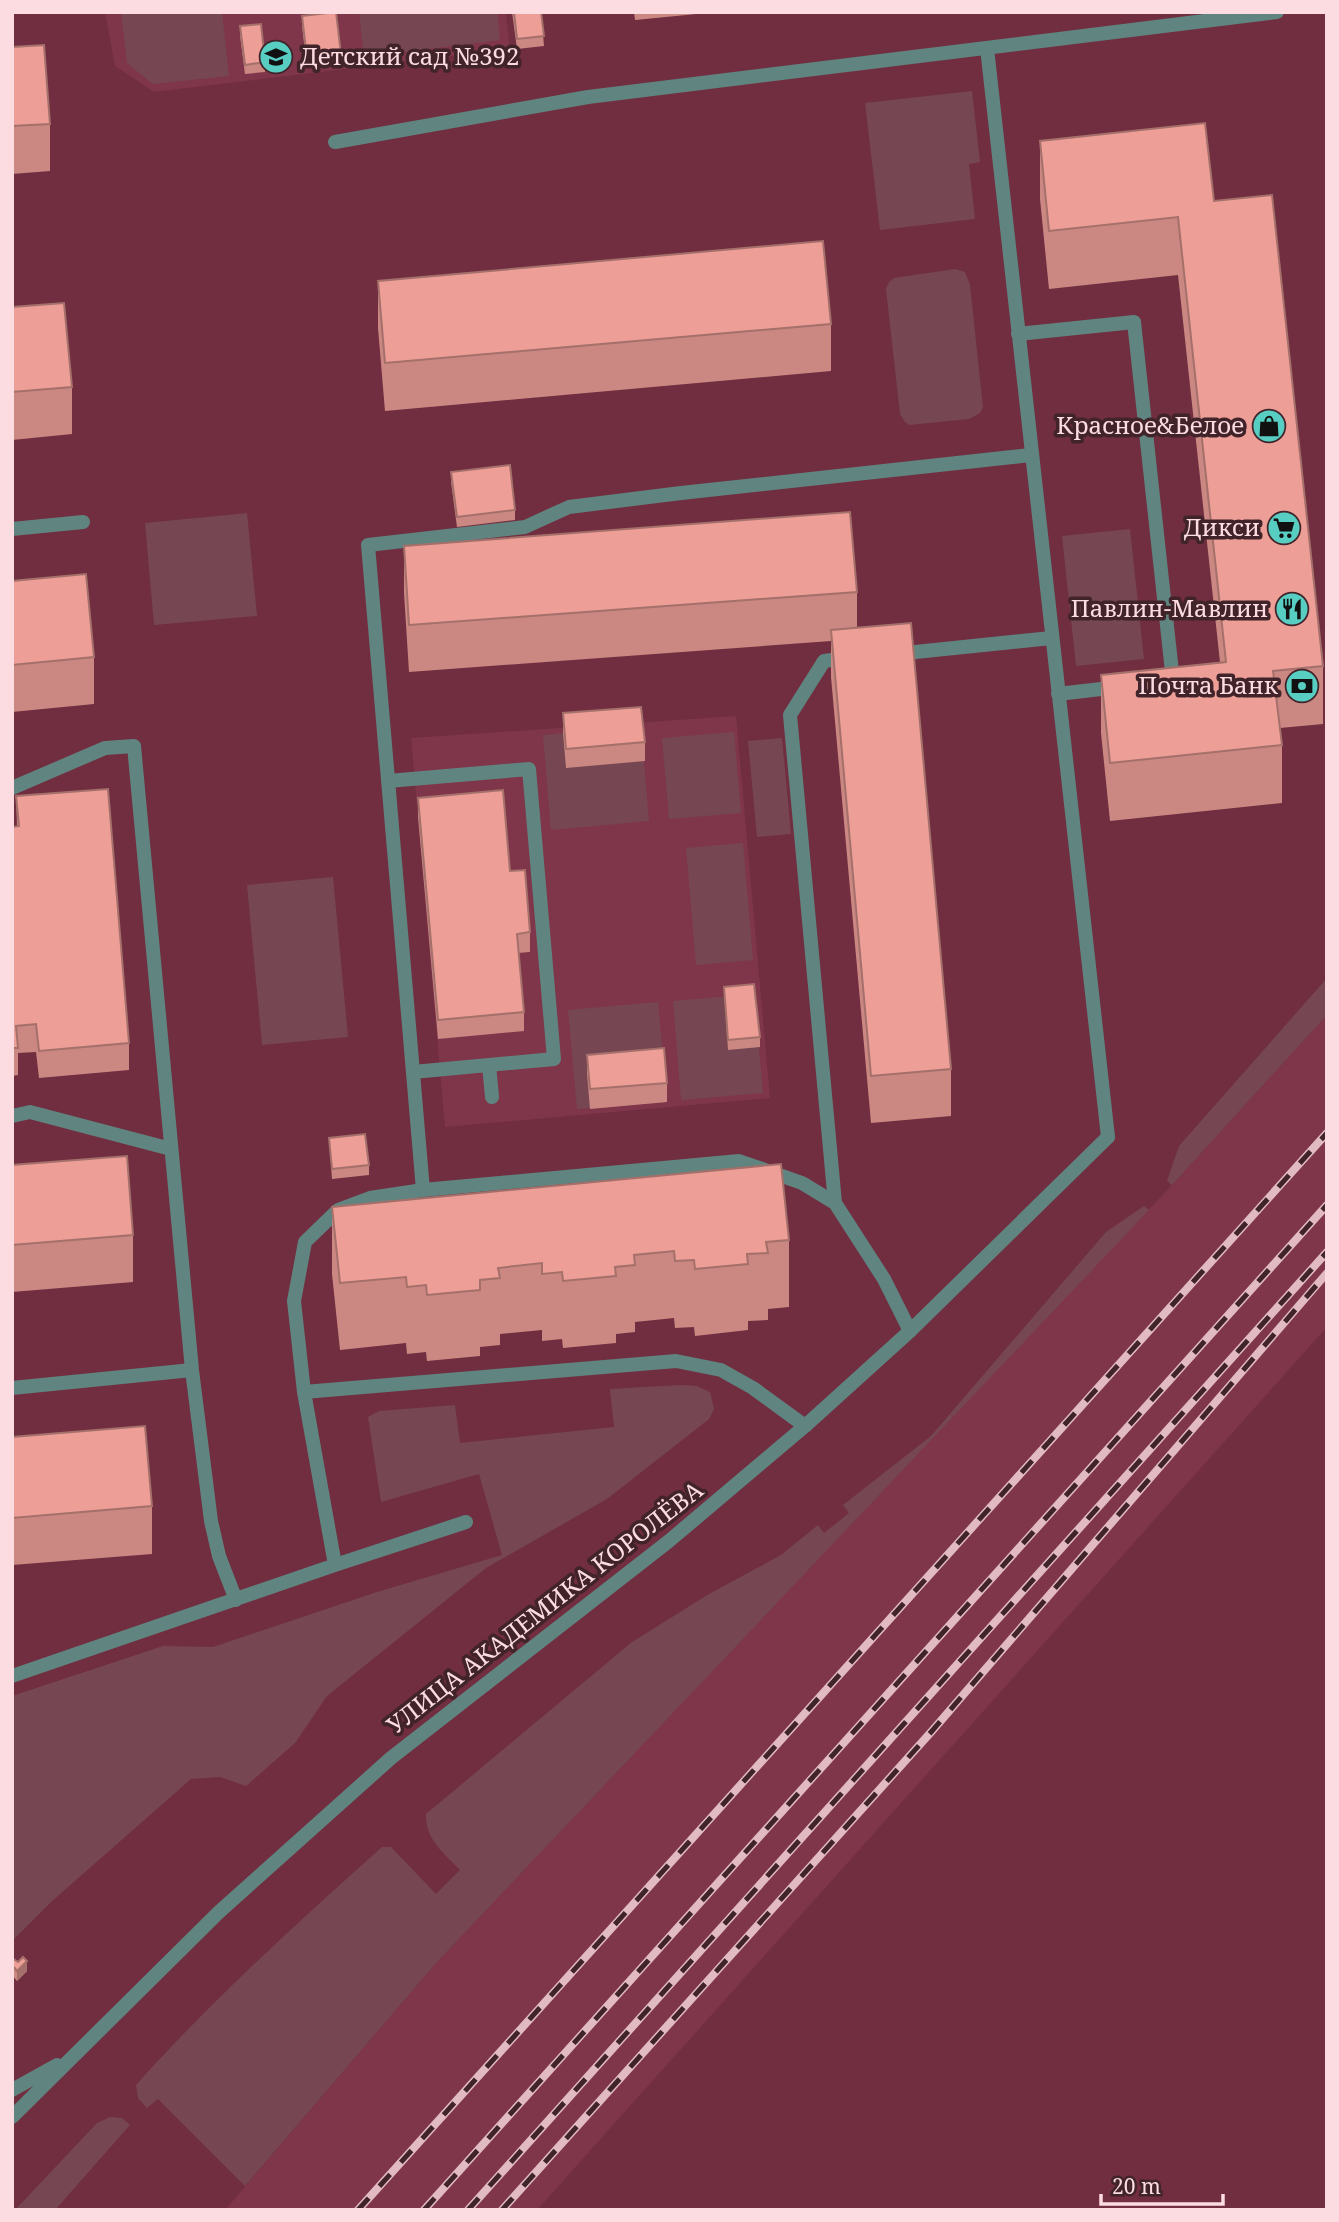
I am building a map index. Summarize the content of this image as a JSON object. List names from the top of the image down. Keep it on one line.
{"streets":{"street":["УЛИЦА АКАДЕМИКА КОРОЛЁВА"]},"places":{"school or university":["Детский сад №392"],"shop":["Красное&Белое"],"supermarket":["Дикси"],"restaurant":["Павлин-Мавлин"],"bank":["Почта Банк"]},"scale_bar":"20 m"}
